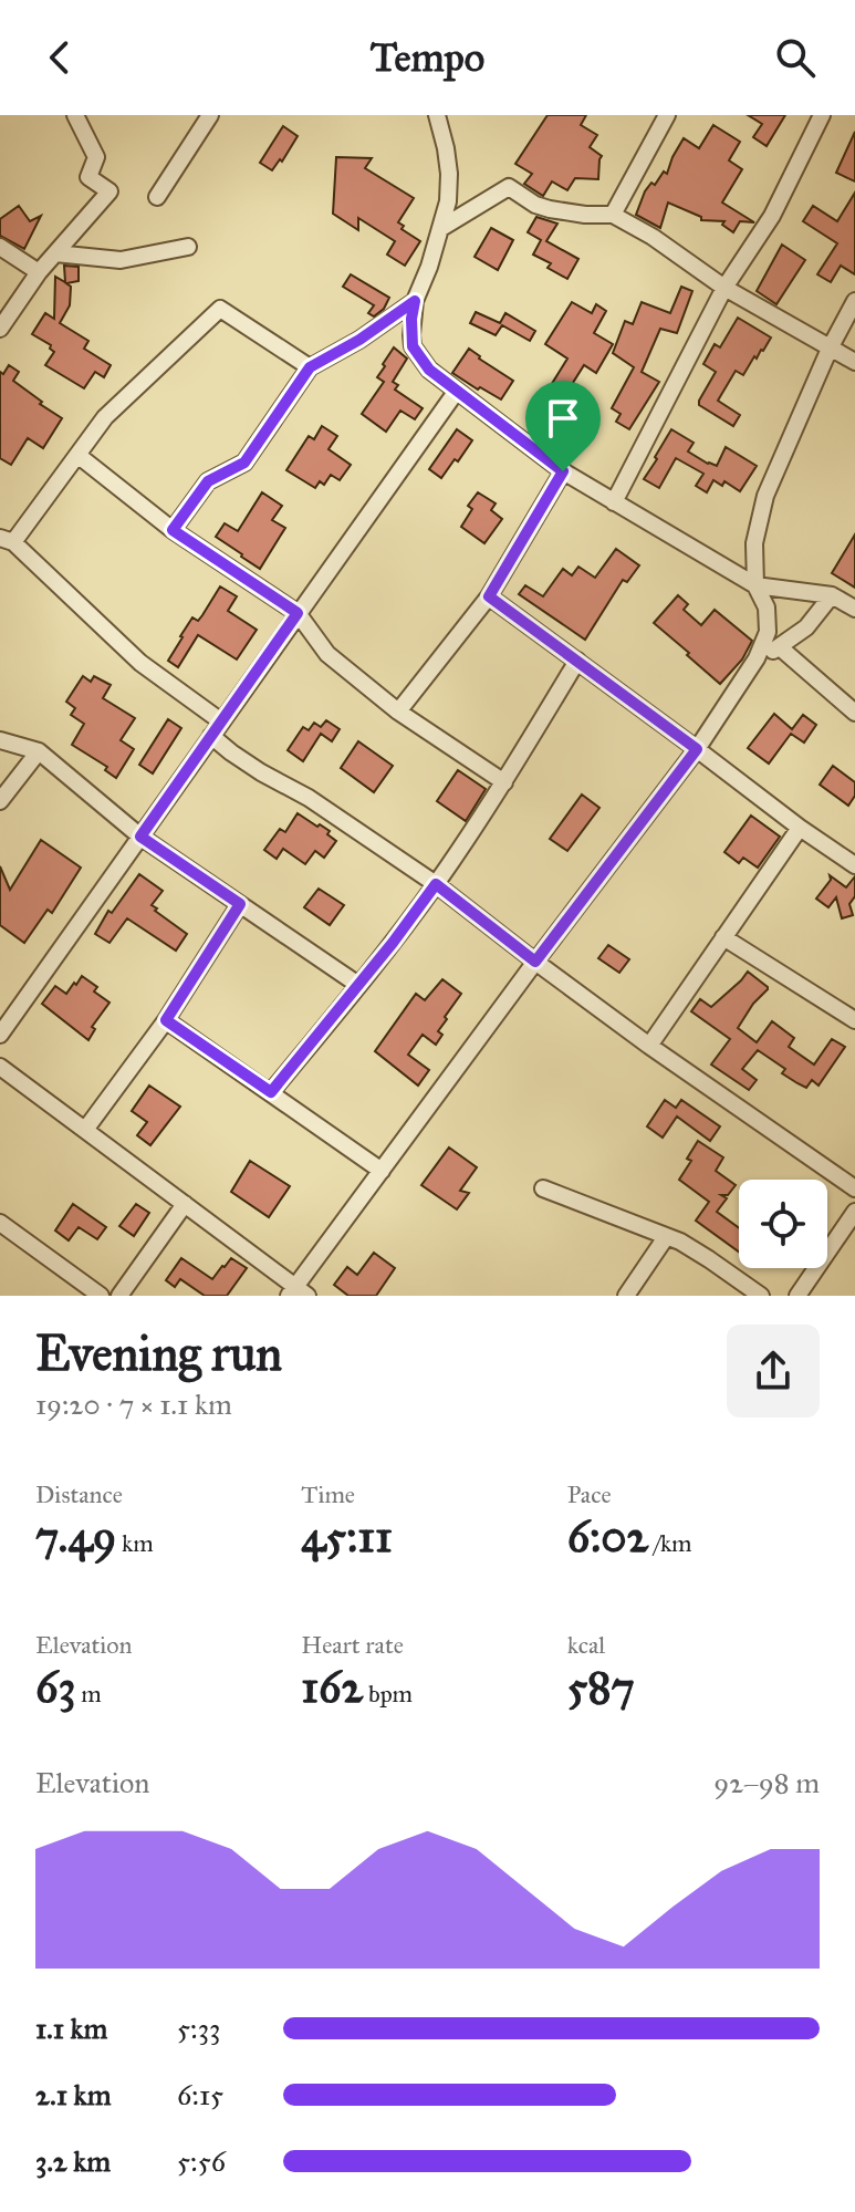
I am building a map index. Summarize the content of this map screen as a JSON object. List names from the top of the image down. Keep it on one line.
{"page":{"header":"Tempo","heading":["Evening run","19:20 · 7 × 1.1 km"],"stats":[["Distance","7.49 km"],["Time","45:11"],["Pace","6:02 /km"],["Elevation","63 m"],["Heart rate","162 bpm"],["kcal","587"]],"chart":["Elevation","92–98 m"],"list":[{"name":"1.1 km","note":"5:33"},{"name":"2.1 km","note":"6:15"},{"name":"3.2 km","note":"5:56"}]}}
